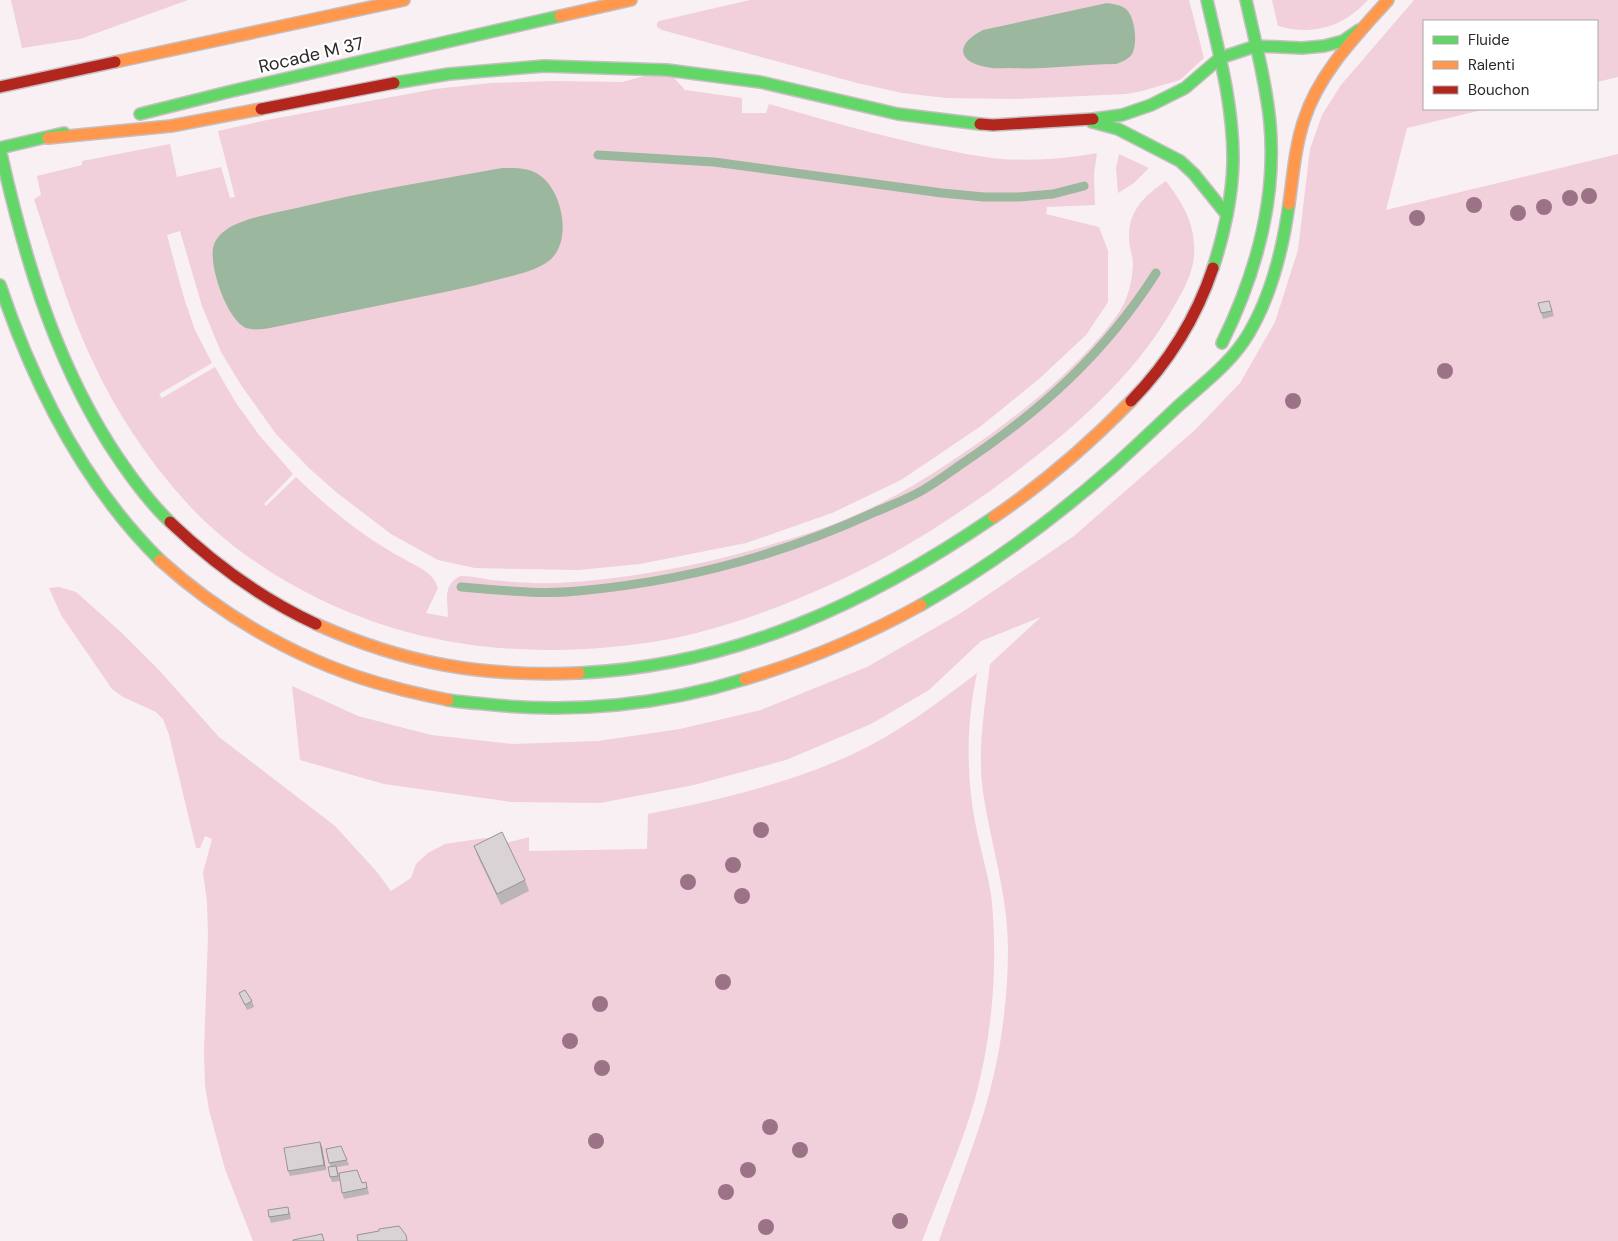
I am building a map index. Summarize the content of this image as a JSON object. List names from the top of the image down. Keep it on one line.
{"streets":{"highway":["Rocade M 37"]},"legend":["Fluide","Ralenti","Bouchon"]}
